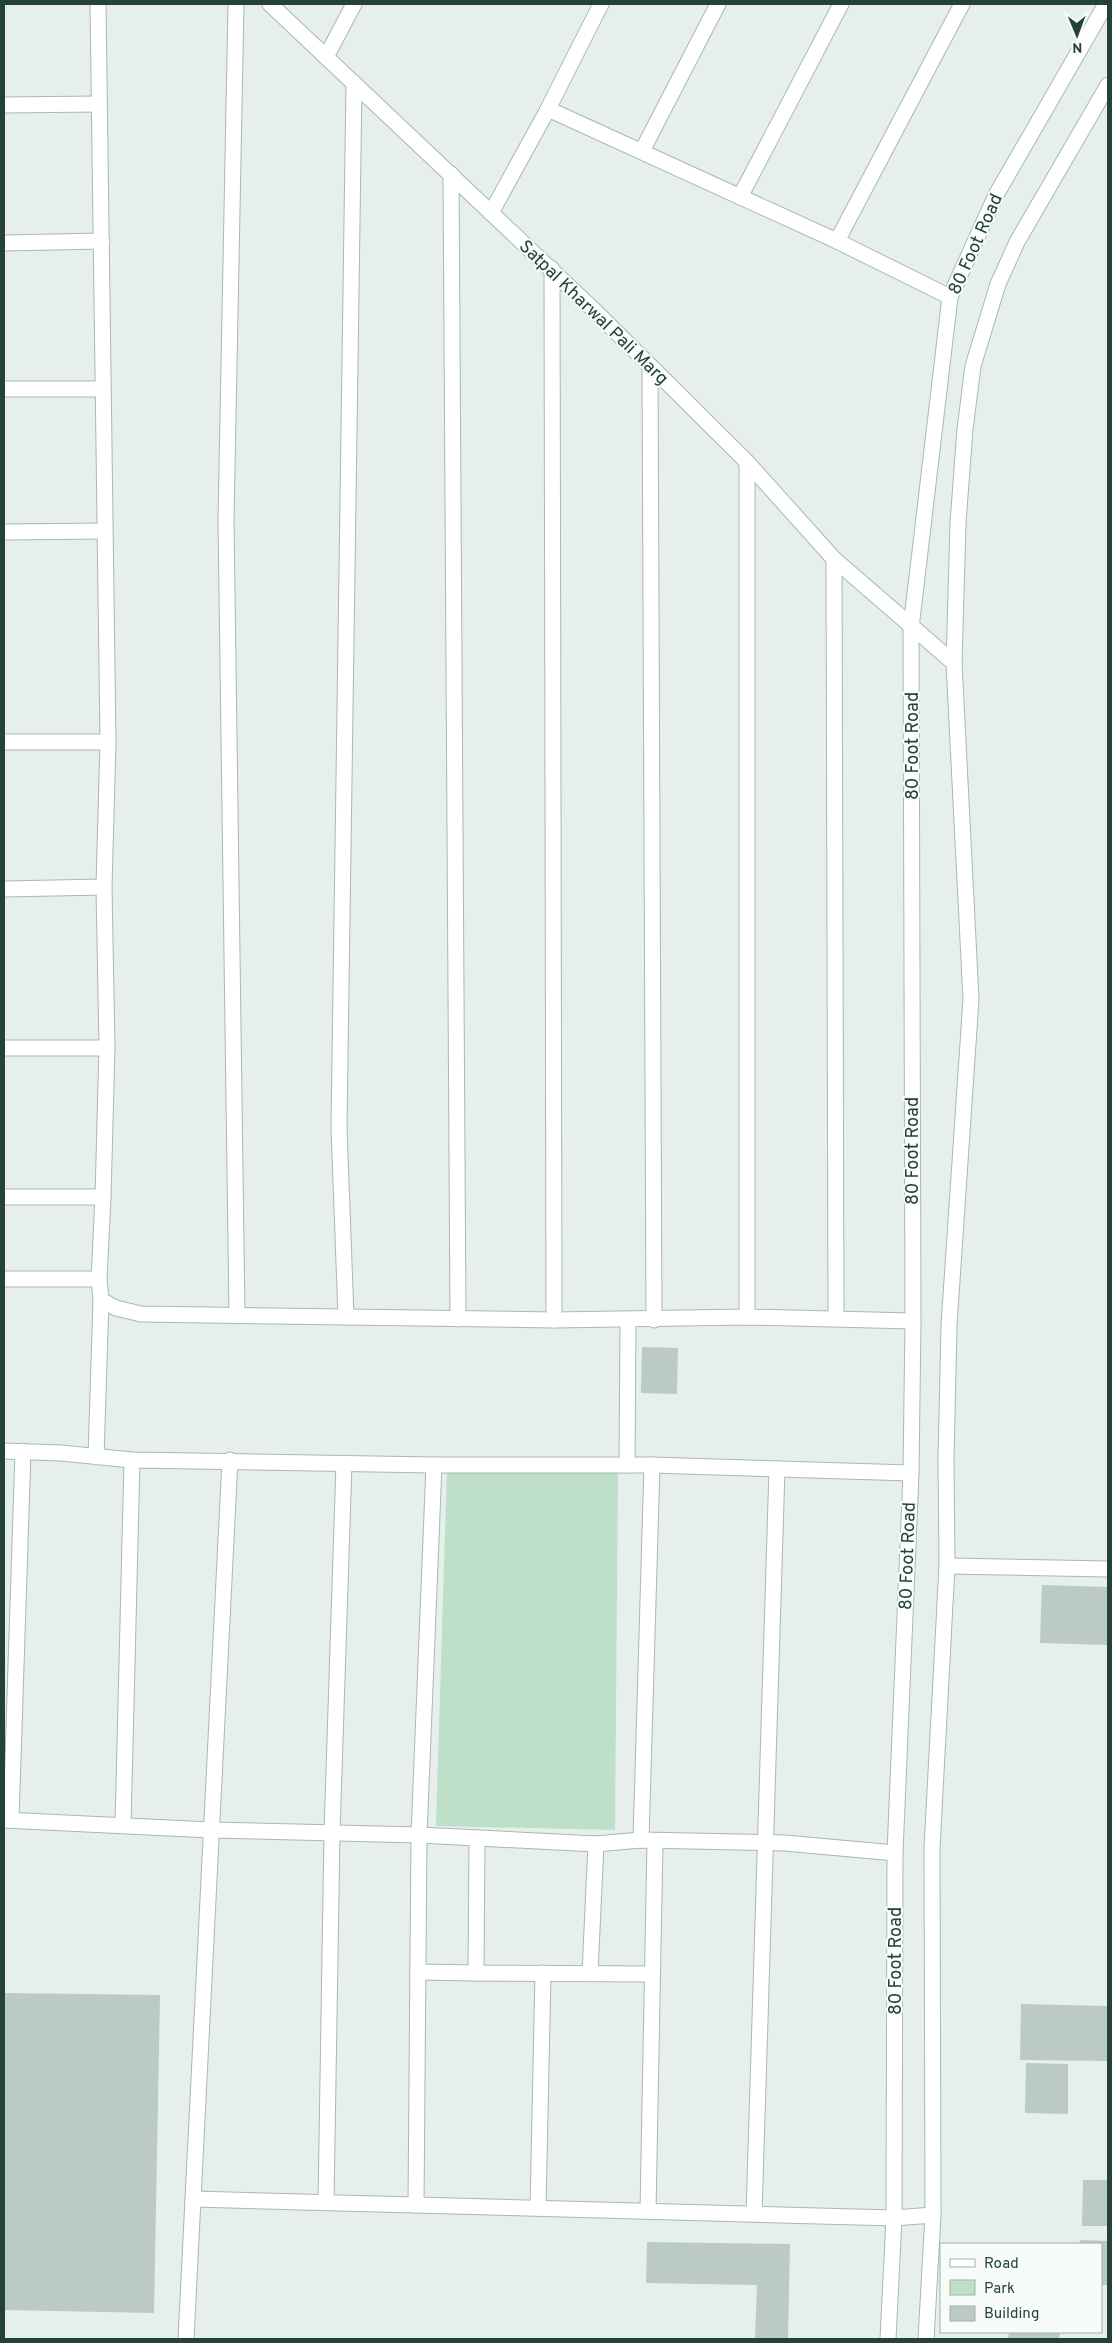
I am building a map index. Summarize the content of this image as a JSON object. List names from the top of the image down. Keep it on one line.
{"streets":{"street":["80 Foot Road","Satpal Kharwal Pali Marg"]},"crossings":[["80 Foot Road","Satpal Kharwal Pali Marg"]],"legend":["Road","Park","Building"],"north":"bottom"}
